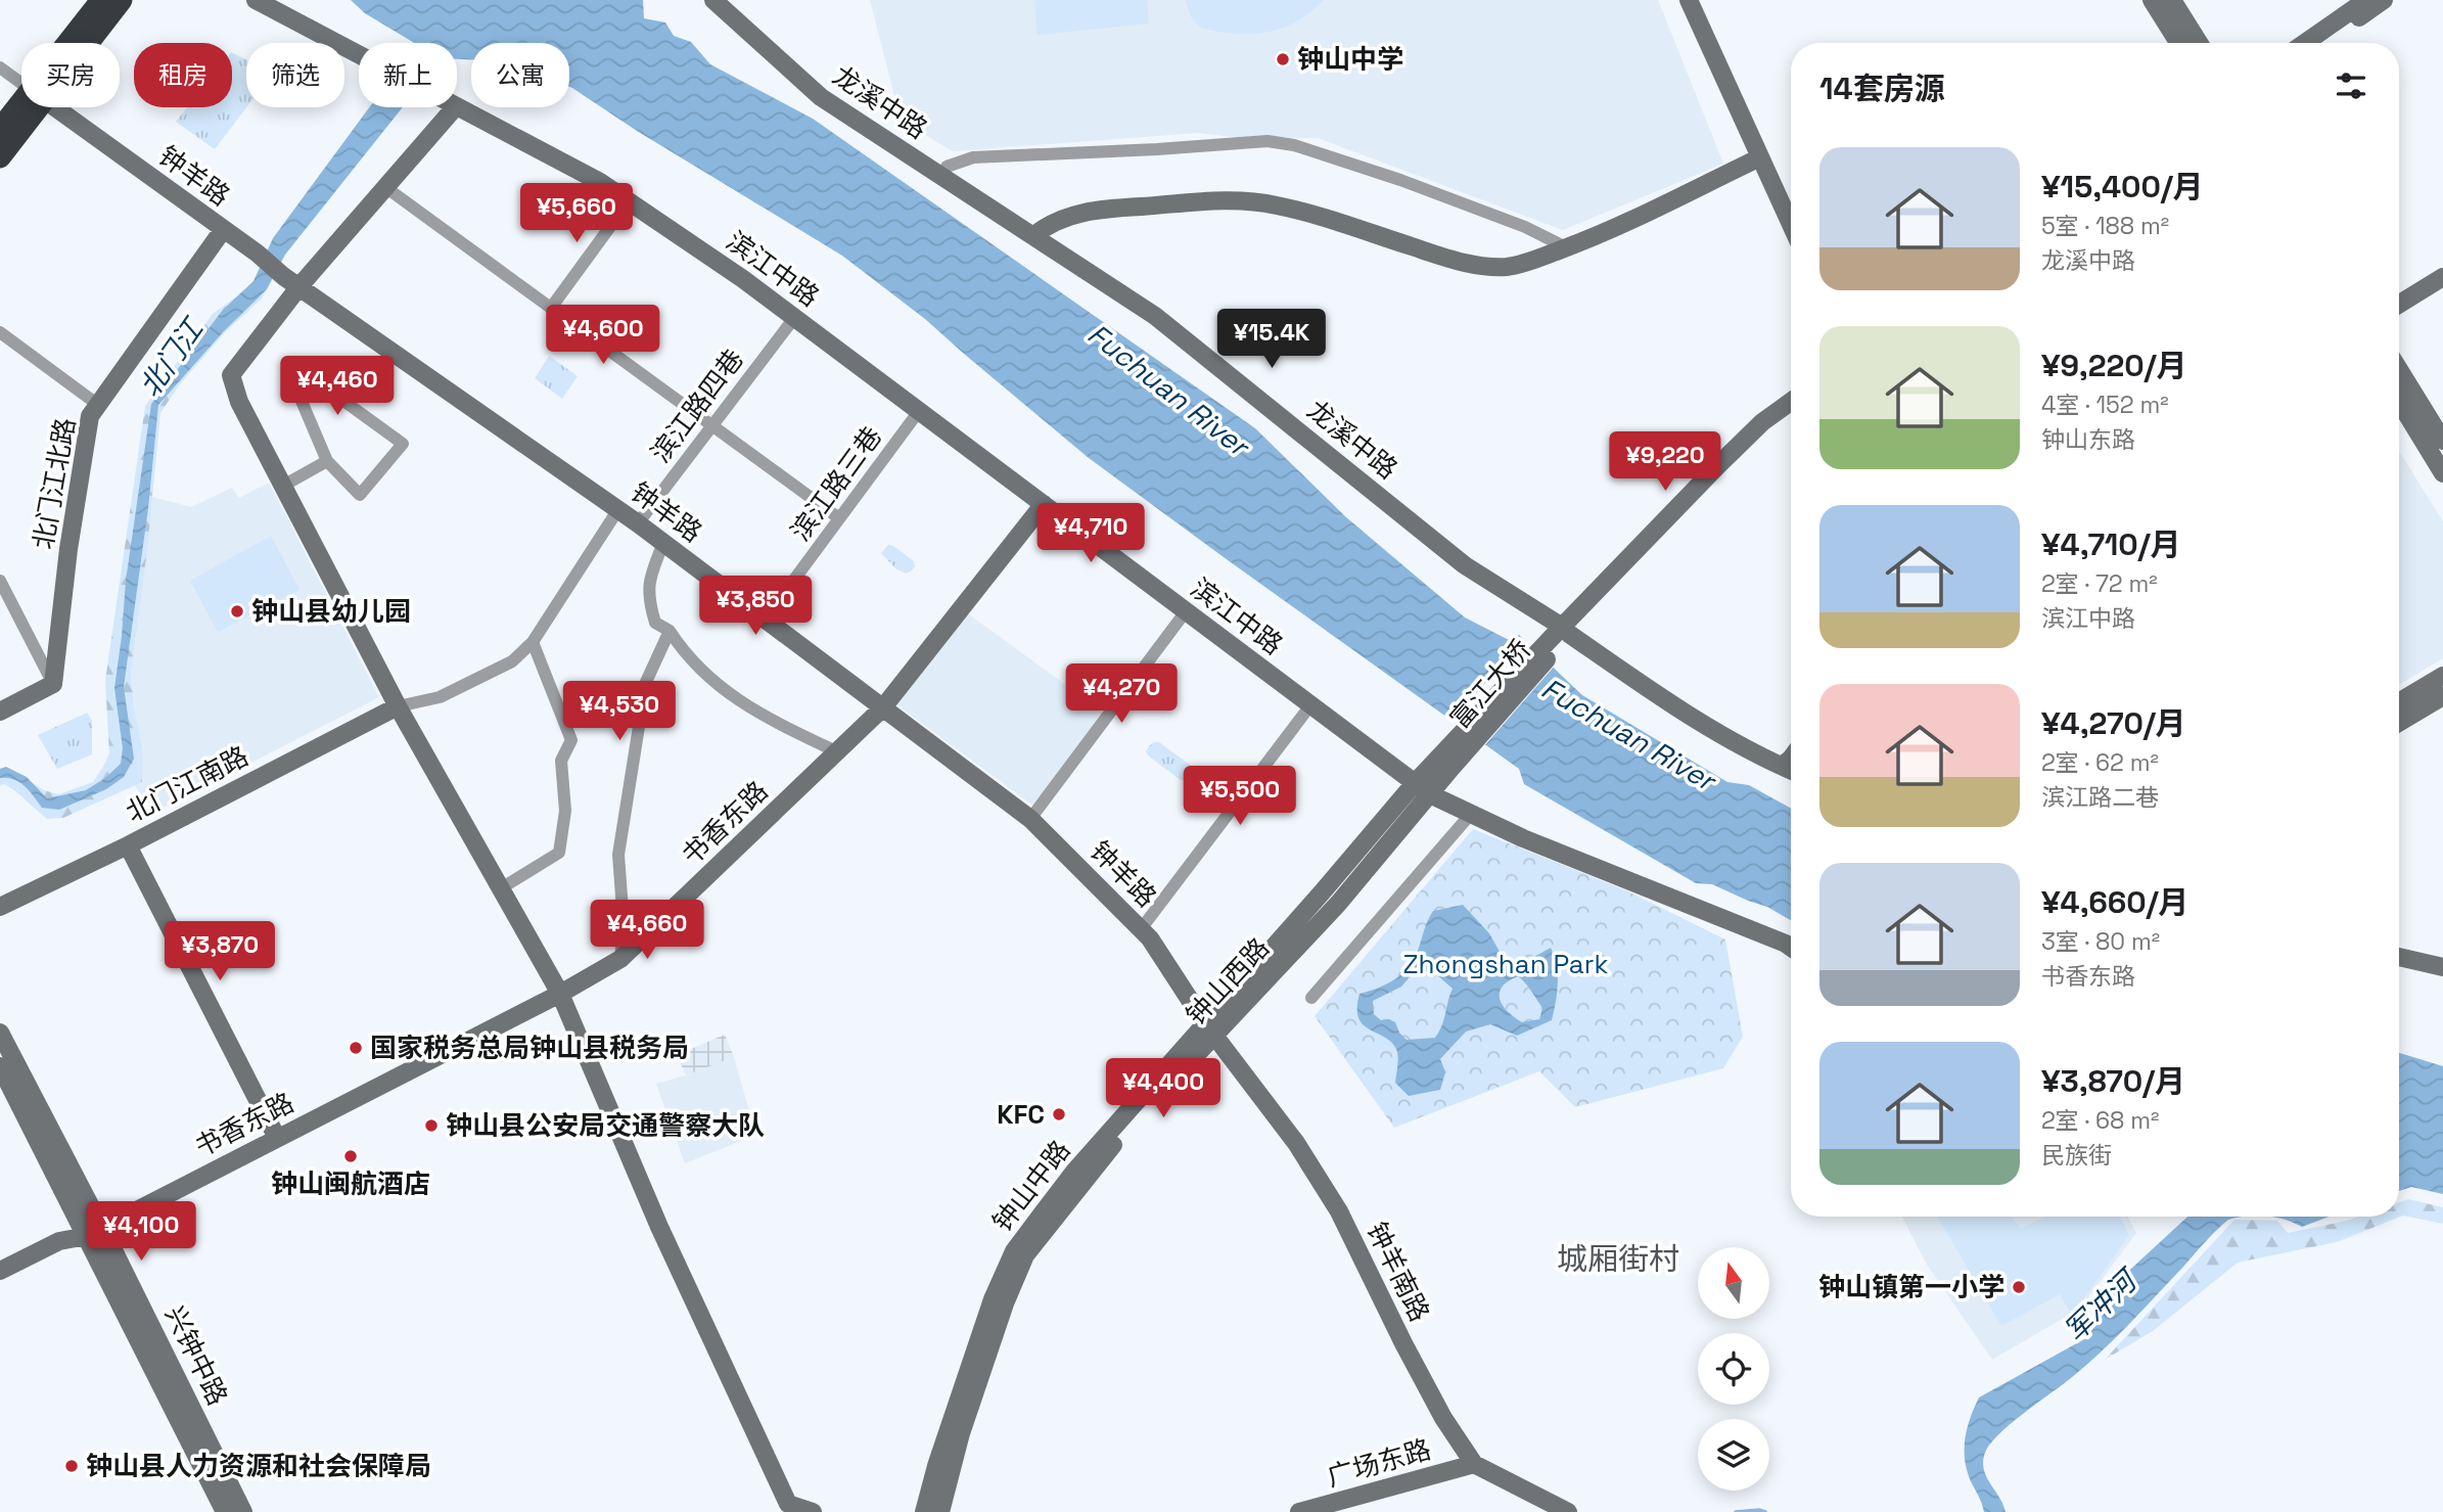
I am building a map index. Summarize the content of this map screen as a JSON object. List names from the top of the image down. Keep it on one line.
{"streets":{"street":["龙溪中路","钟羊路","滨江中路","滨江路四巷","北门江北路","滨江路三巷","富江大桥","北门江南路","书香东路","钟山西路","钟山中路","钟羊南路","兴钟中路","广场东路"]},"crossings":[["龙溪中路","富江大桥"],["钟羊路","滨江路四巷"],["钟羊路","北门江北路"],["钟羊路","滨江路三巷"],["钟羊路","书香东路"],["钟羊路","钟山西路"],["钟羊路","钟山中路"],["钟羊路","钟羊南路"],["滨江中路","滨江路四巷"],["滨江中路","滨江路三巷"],["滨江中路","书香东路"],["滨江中路","钟山西路"],["滨江中路","钟山中路"],["富江大桥","钟山西路"],["富江大桥","钟山中路"],["书香东路","兴钟中路"],["钟山西路","钟山中路"],["钟山西路","钟羊南路"],["钟山中路","钟羊南路"],["钟羊南路","广场东路"]],"districts":["城厢街村"],"water":["北门江","Fuchuan River","军冲河"],"parks":["Zhongshan Park"],"places":["钟山中学","钟山县幼儿园","国家税务总局钟山县税务局","KFC","钟山县公安局交通警察大队","钟山闽航酒店","钟山镇第一小学","钟山县人力资源和社会保障局"],"north":"top","page":{"chip":["买房","租房","筛选","新上","公寓"],"heading":"14套房源","list":[{"name":"¥15,400/月","note":"5室 · 188 m² · 龙溪中路"},{"name":"¥9,220/月","note":"4室 · 152 m² · 钟山东路"},{"name":"¥4,710/月","note":"2室 · 72 m² · 滨江中路"},{"name":"¥4,270/月","note":"2室 · 62 m² · 滨江路二巷"},{"name":"¥4,660/月","note":"3室 · 80 m² · 书香东路"},{"name":"¥3,870/月","note":"2室 · 68 m² · 民族街"}],"price":["¥5,660","¥4,600","¥15.4K","¥4,460","¥9,220","¥4,710","¥3,850","¥4,270","¥4,530","¥5,500","¥4,660","¥3,870","¥4,400","¥4,100"]}}
